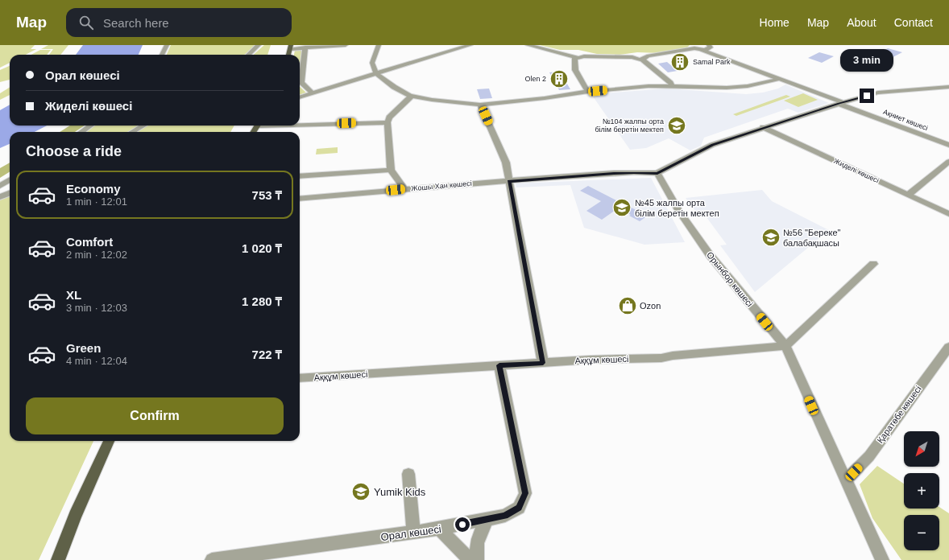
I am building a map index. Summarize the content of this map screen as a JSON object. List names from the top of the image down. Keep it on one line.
{"streets":{"street":["Ақниет көшесі","Жиделі көшесі","Жошы Хан көшесі","Орынбор көшесі","Аққұм көшесі","Қаратөбе көшесі","Орал көшесі"]},"crossings":[["Жошы Хан көшесі","Орынбор көшесі"],["Орынбор көшесі","Аққұм көшесі"],["Орынбор көшесі","Қаратөбе көшесі"],["Аққұм көшесі","Орал көшесі"]],"places":{"building":["Samal Park","Olen 2"],"school or university":["№104 жалпы орта білім беретін мектеп","№45 жалпы орта білім беретін мектеп","№56 \"Береке\" балабақшасы","Yumik Kids"],"shop":["Ozon"]},"north":"bottom left","page":{"header":"Map","search":"Search here","nav":["Home","Map","About","Contact"],"bubble":"3 min","banner":["Орал көшесі","Жиделі көшесі"],"heading":"Choose a ride","list":[{"name":"Economy","note":"1 min · 12:01","value":"753 ₸"},{"name":"Comfort","note":"2 min · 12:02","value":"1 020 ₸"},{"name":"XL","note":"3 min · 12:03","value":"1 280 ₸"},{"name":"Green","note":"4 min · 12:04","value":"722 ₸"}],"buttons":"Confirm","map_buttons":["+","−"]}}
